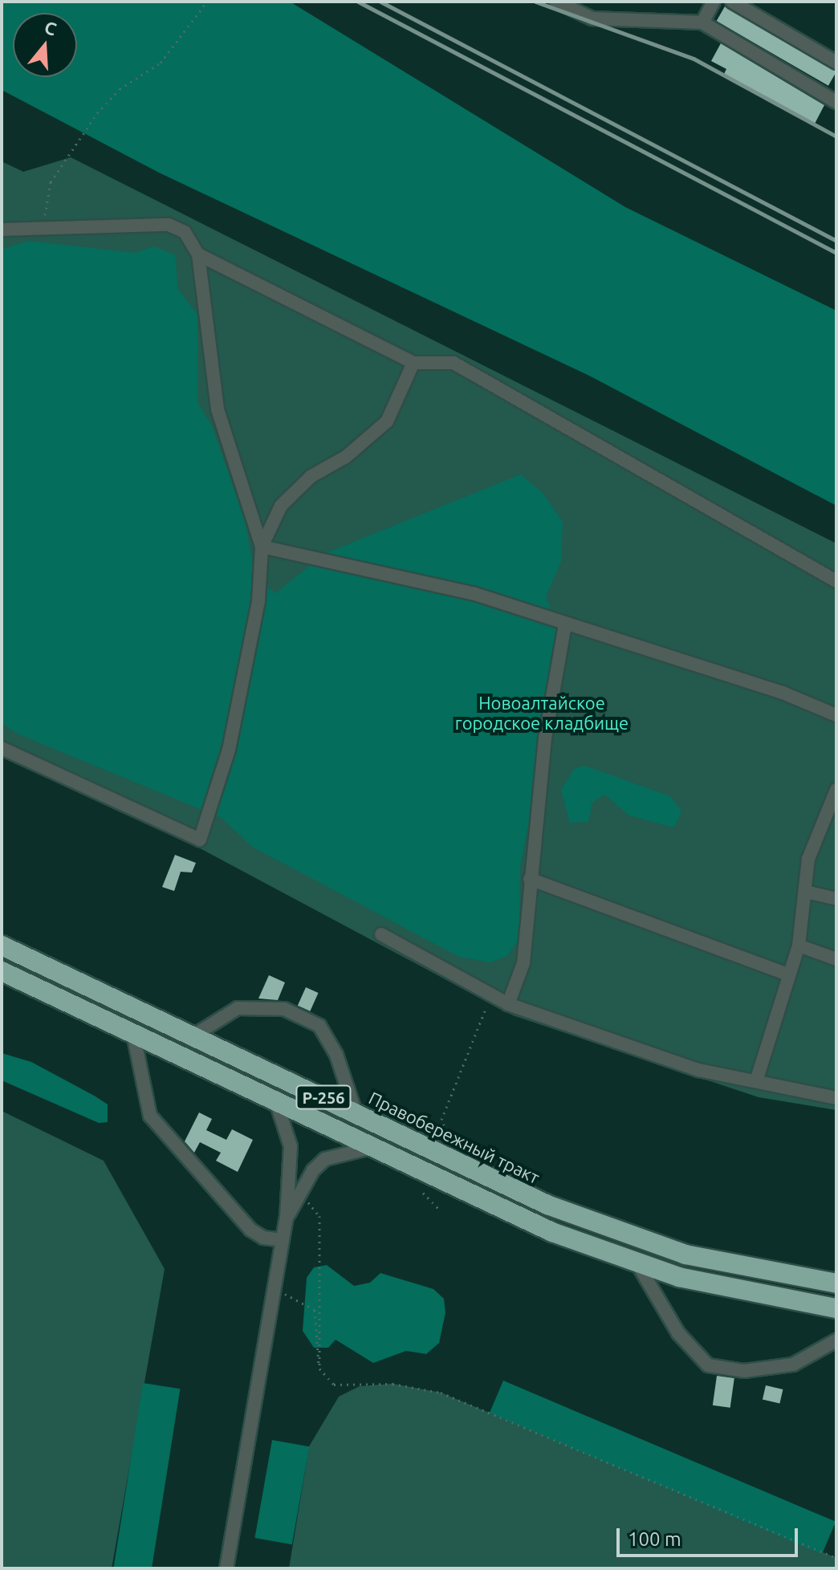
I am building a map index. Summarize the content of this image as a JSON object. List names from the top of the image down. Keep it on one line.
{"streets":{"highway":["Р-256","Правобережный тракт"]},"parks":["Новоалтайское городское кладбище"],"scale_bar":"100 m","north":"top"}
